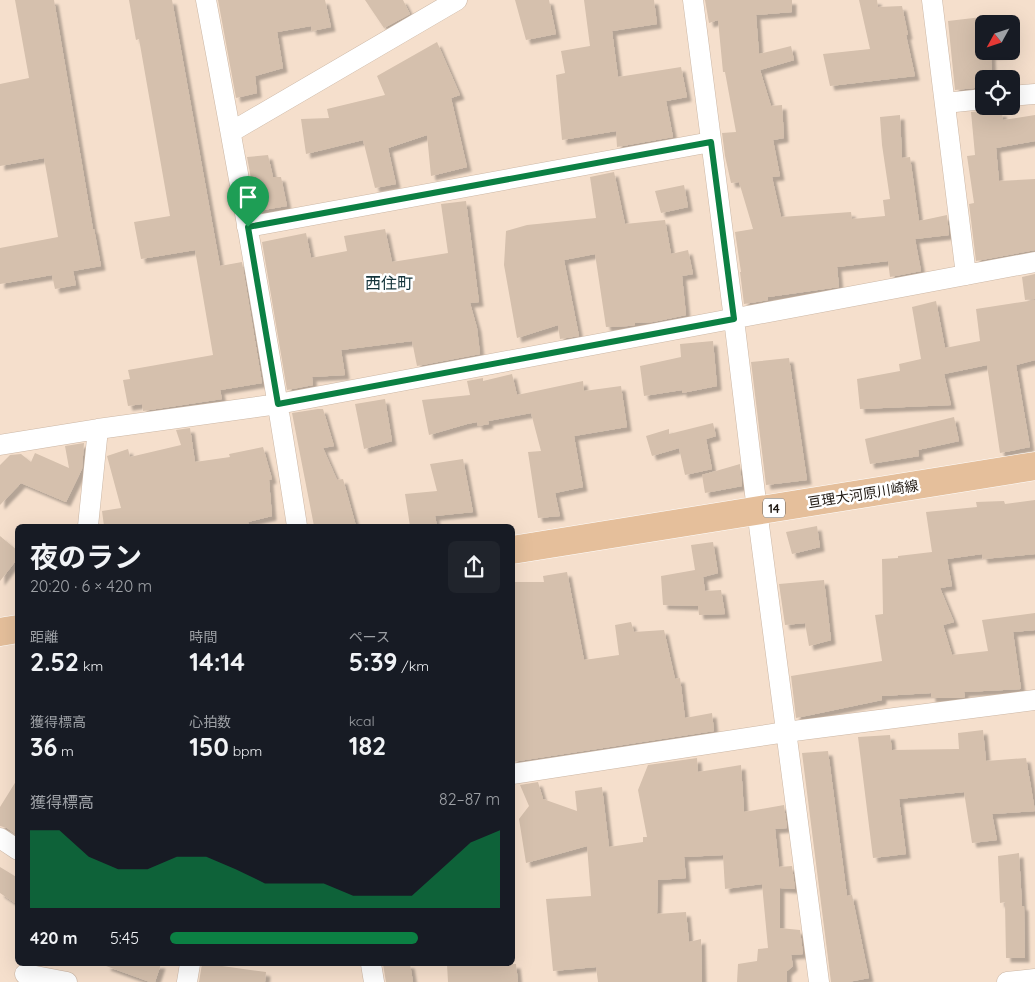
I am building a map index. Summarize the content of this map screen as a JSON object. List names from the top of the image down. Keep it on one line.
{"streets":{"main road":["亘理大河原川崎線","14"]},"districts":["西住町"],"north":"bottom left","page":{"heading":["夜のラン","20:20 · 6 × 420 m"],"stats":[["距離","2.52 km"],["時間","14:14"],["ペース","5:39 /km"],["獲得標高","36 m"],["心拍数","150 bpm"],["kcal","182"]],"chart":["獲得標高","82–87 m"],"list":[{"name":"420 m","note":"5:45"}]}}
